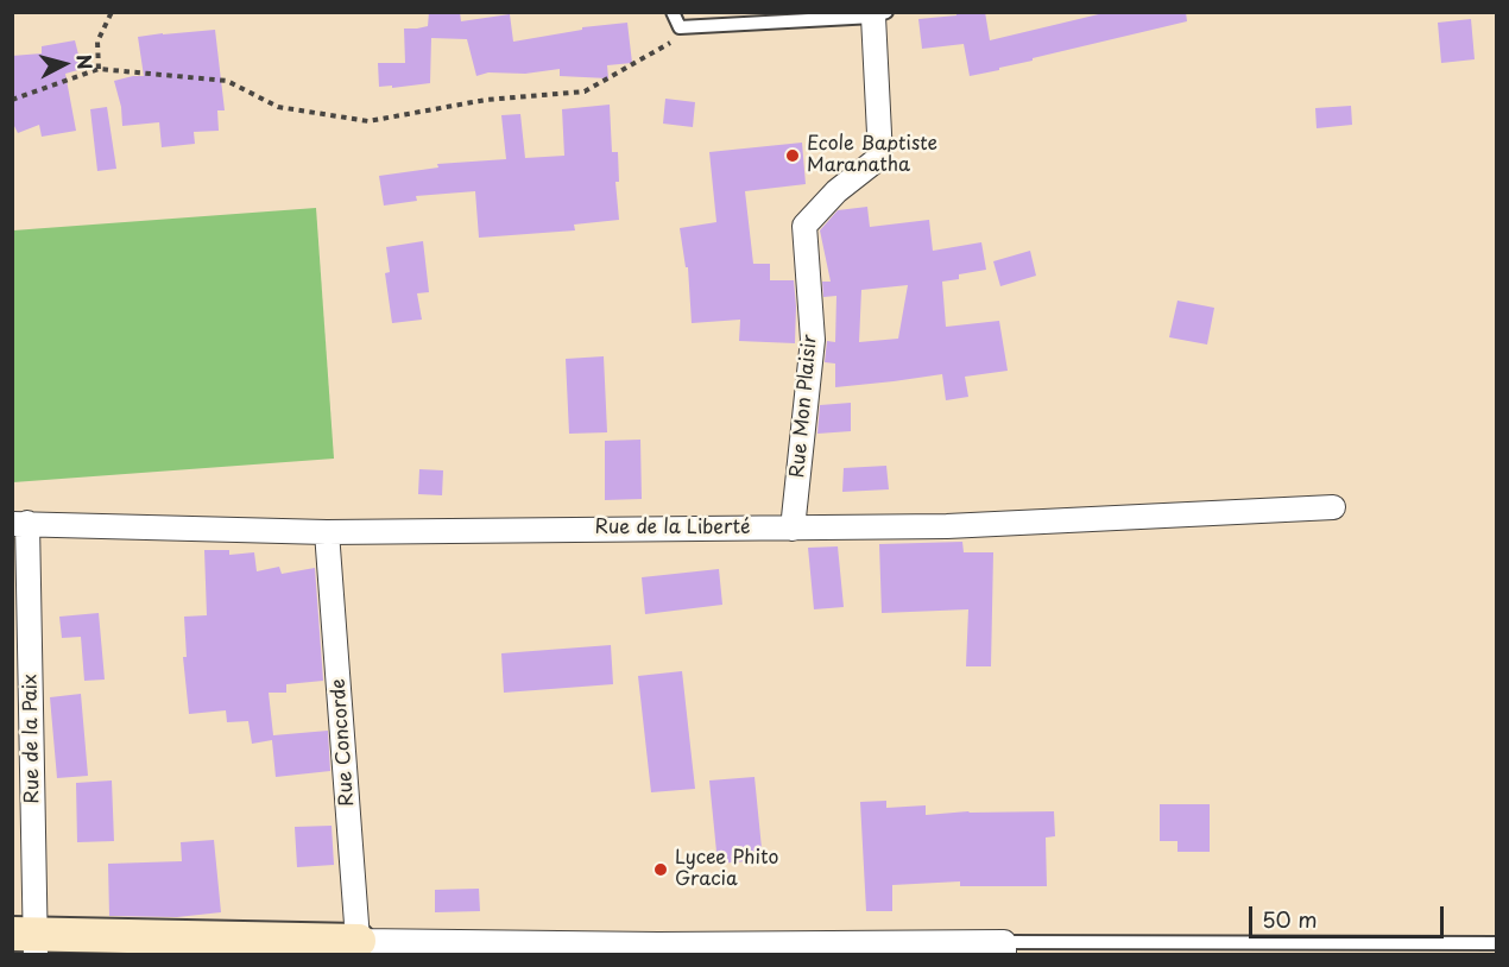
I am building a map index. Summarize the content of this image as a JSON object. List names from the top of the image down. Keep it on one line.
{"streets":{"street":["Rue Mon Plaisir","Rue de la Liberté","Rue de la Paix","Rue Concorde"]},"crossings":[["Rue Mon Plaisir","Rue de la Liberté"],["Rue de la Liberté","Rue de la Paix"],["Rue de la Liberté","Rue Concorde"]],"places":["Ecole Baptiste Maranatha","Lycee Phito Gracia"],"scale_bar":"50 m","north":"right"}
